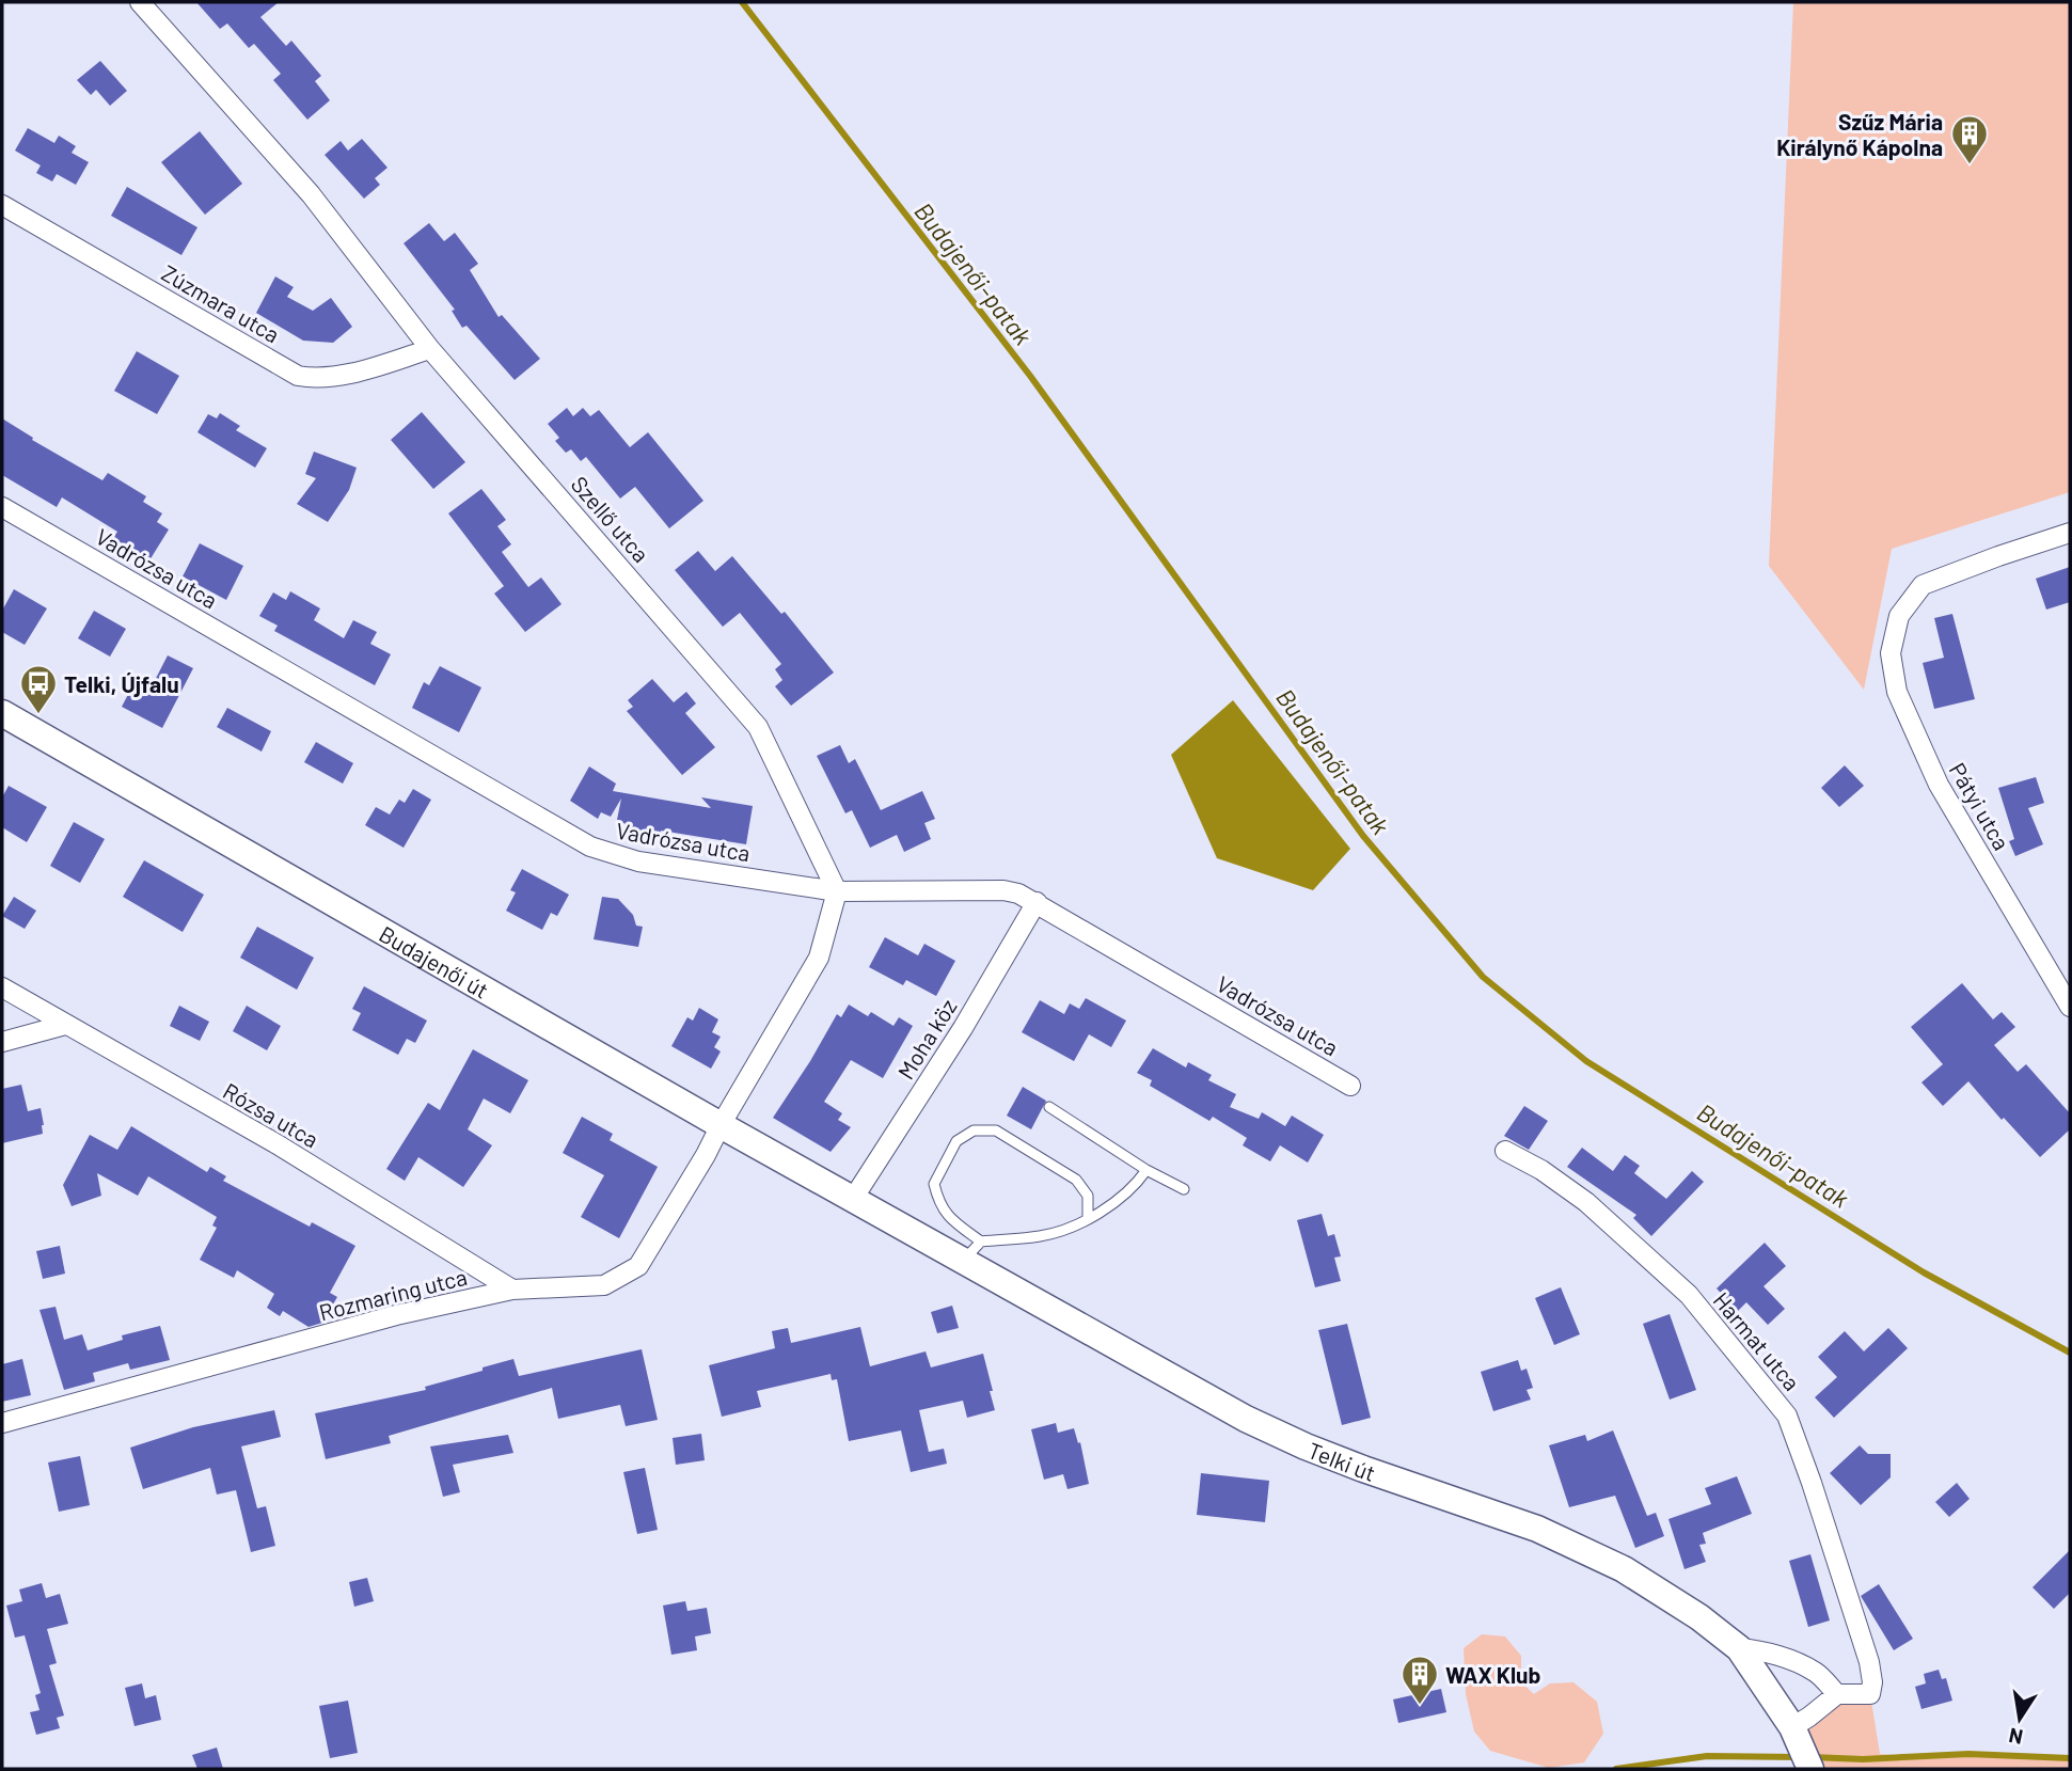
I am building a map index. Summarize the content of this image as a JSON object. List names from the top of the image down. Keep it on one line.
{"streets":{"main road":["Budajenői út","Telki út"],"street":["Zúzmara utca","Szellő utca","Vadrózsa utca","Pátyi utca","Moha köz","Rózsa utca","Rozmaring utca","Harmat utca"]},"crossings":[["Zúzmara utca","Szellő utca"],["Szellő utca","Vadrózsa utca"],["Vadrózsa utca","Moha köz"],["Budajenői út","Moha köz"],["Budajenői út","Rozmaring utca"],["Budajenői út","Telki út"],["Moha köz","Telki út"],["Rózsa utca","Rozmaring utca"]],"water":["Budajenői-patak"],"places":{"building":["Szűz Mária Királynő Kápolna","WAX Klub"],"bus stop":["Telki, Újfalu"]},"north":"bottom"}
